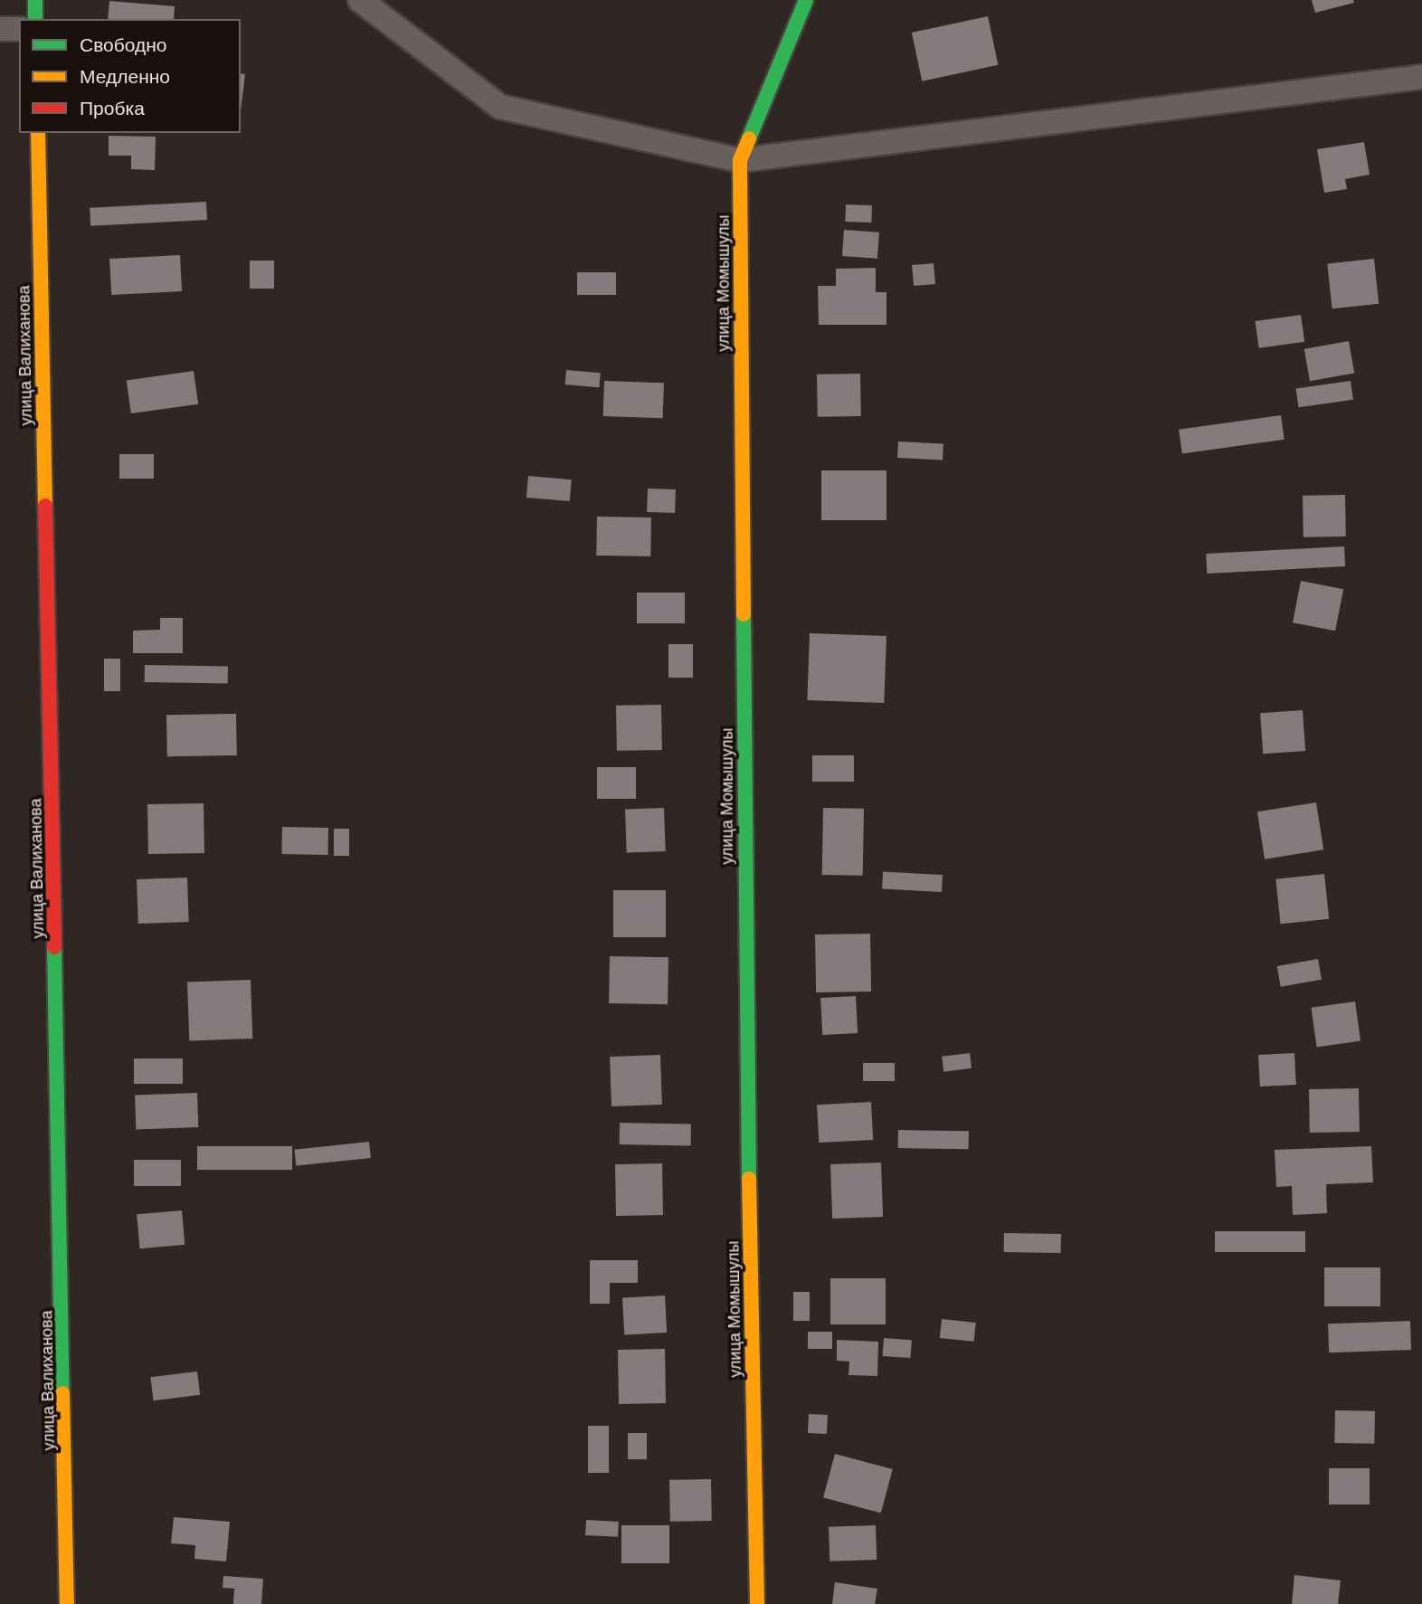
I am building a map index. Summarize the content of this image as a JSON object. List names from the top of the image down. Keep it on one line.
{"streets":{"street":["улица Момышулы","улица Валиханова"]},"legend":["Свободно","Медленно","Пробка"]}
